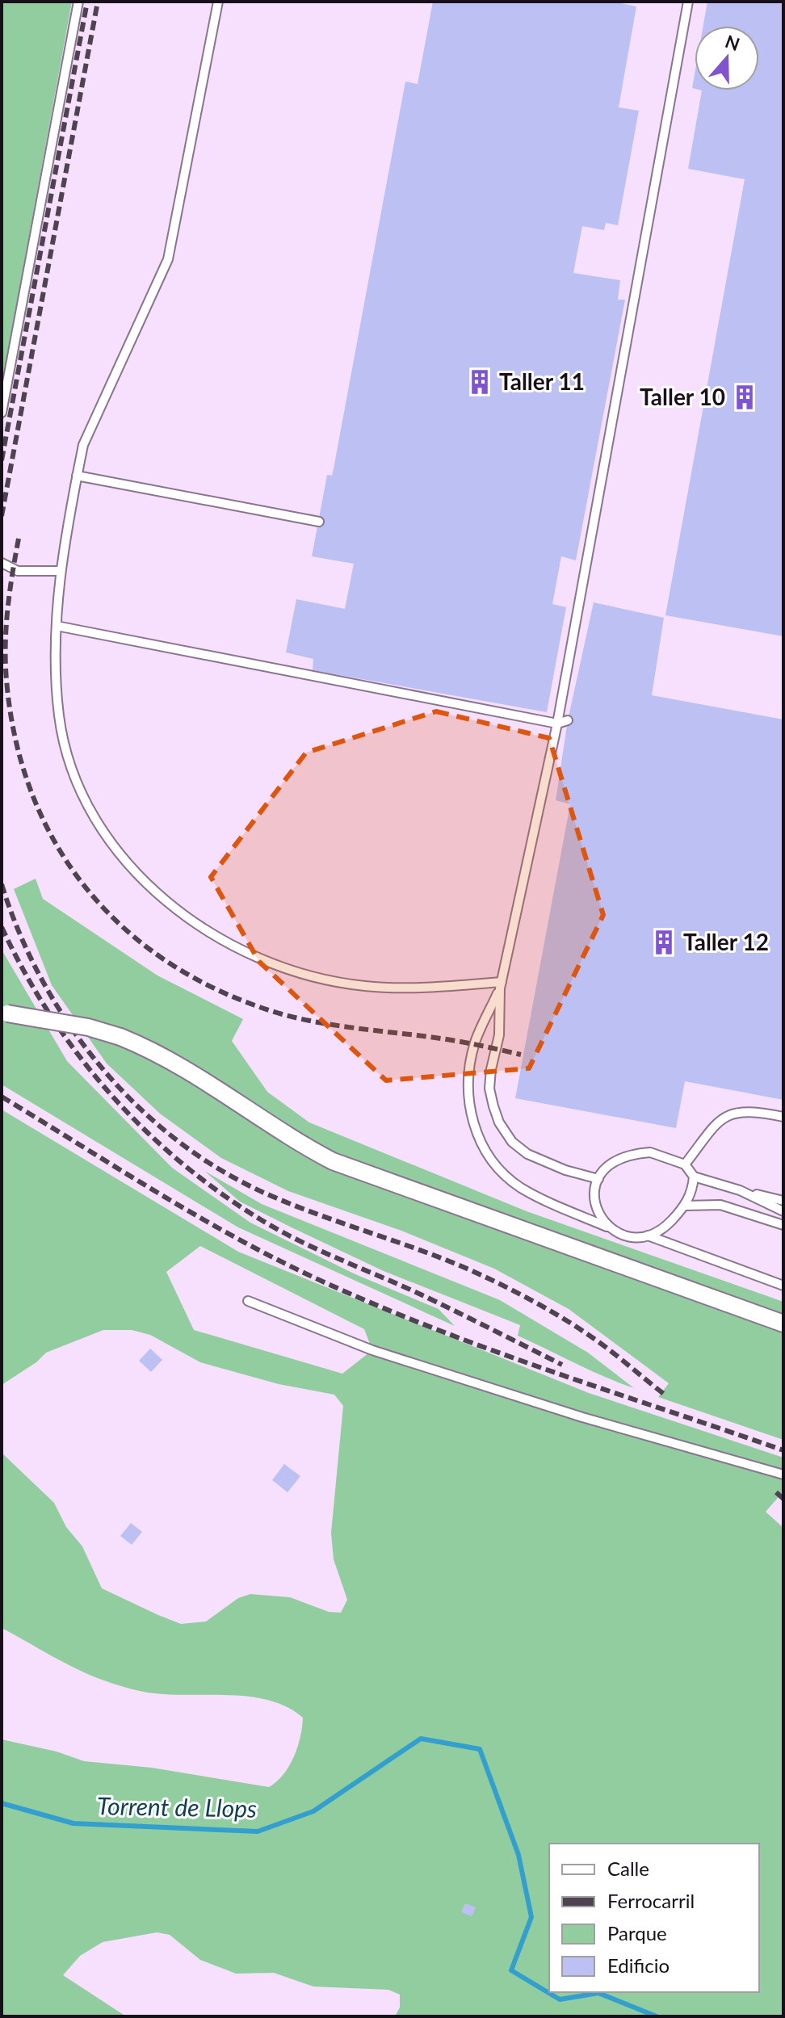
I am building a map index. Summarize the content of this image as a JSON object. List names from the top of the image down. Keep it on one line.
{"water":["Torrent de Llops"],"places":{"building":["Taller 11","Taller 10","Taller 12"]},"legend":["Calle","Ferrocarril","Parque","Edificio"],"north":"top"}
